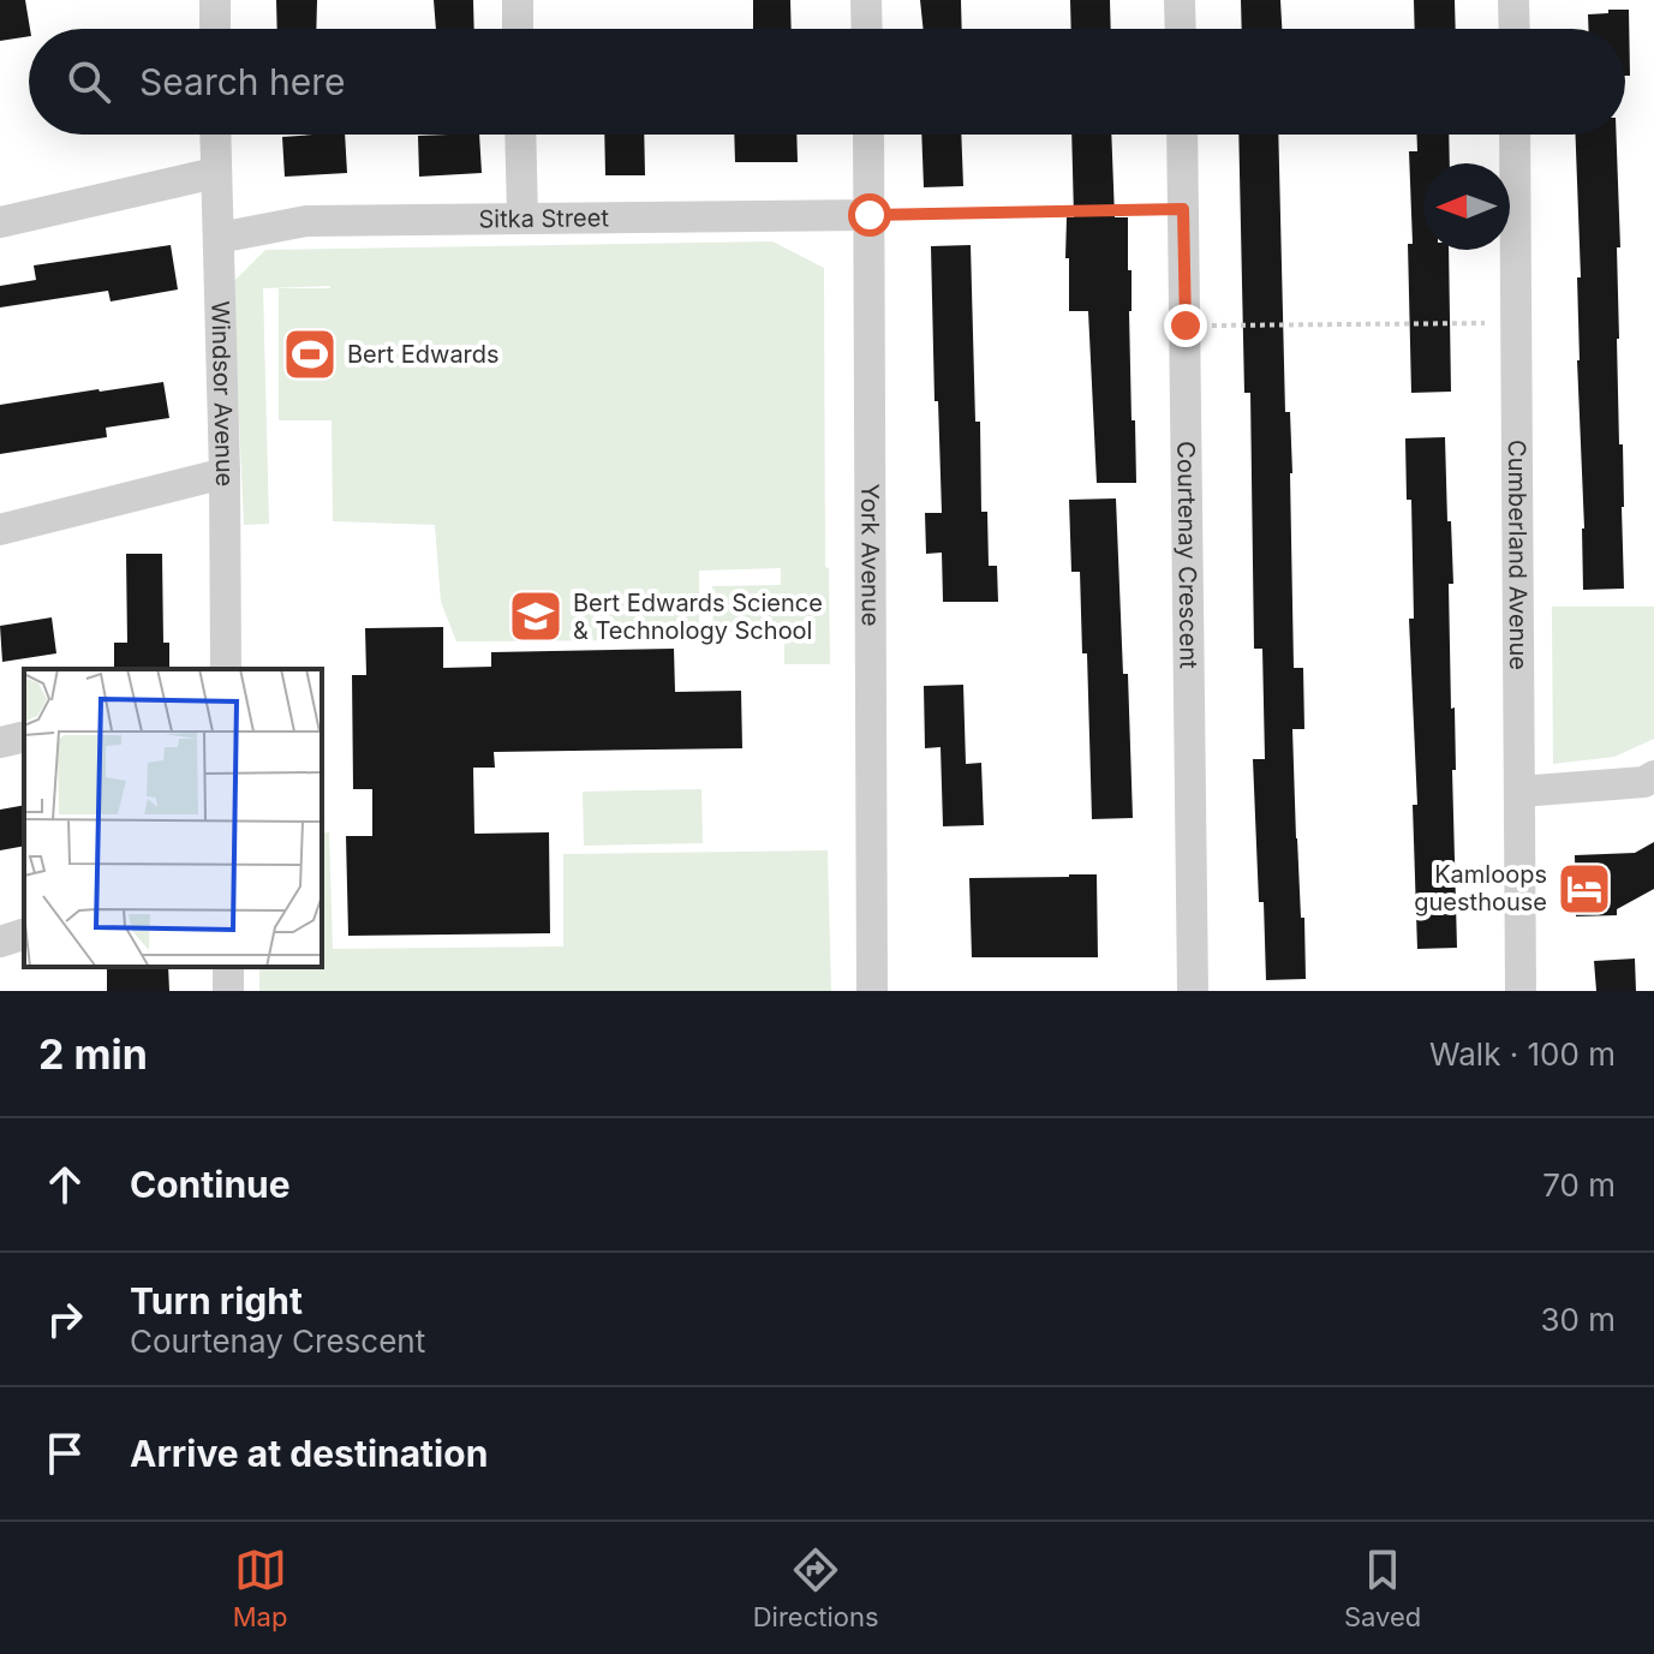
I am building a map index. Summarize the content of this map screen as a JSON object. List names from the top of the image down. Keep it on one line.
{"streets":{"street":["Sitka Street","Windsor Avenue","York Avenue","Courtenay Crescent","Cumberland Avenue"]},"crossings":[["Sitka Street","Windsor Avenue"],["Sitka Street","York Avenue"]],"places":{"sports":["Bert Edwards"],"school or university":["Bert Edwards Science & Technology School"],"hotel":["Kamloops guesthouse"]},"north":"left","page":{"search":"Search here","heading":["2 min","Walk · 100 m"],"list":[["Continue","70 m"],["Turn right","Courtenay Crescent","30 m"],"Arrive at destination"],"nav":["Map","Directions","Saved"]}}
